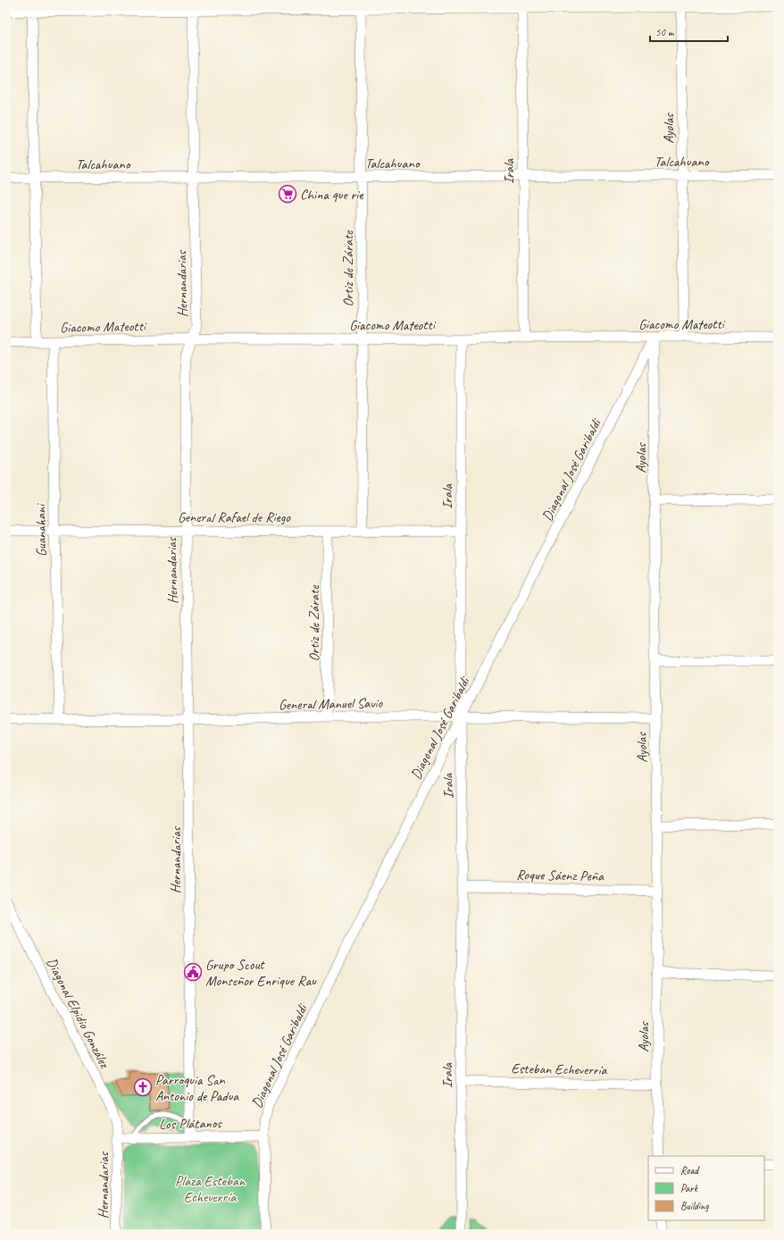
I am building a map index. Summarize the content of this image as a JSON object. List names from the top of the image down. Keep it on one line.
{"streets":{"street":["Ayolas","Talcahuano","Irala","Ortiz de Zárate","Hernandarias","Giacomo Mateotti","Diagonal José Garibaldi","General Rafael de Riego","Guanahani","General Manuel Savio","Roque Sáenz Peña","Diagonal Elpidio González","Esteban Echeverría","Los Plátanos"]},"crossings":[["Ayolas","Talcahuano"],["Ayolas","Giacomo Mateotti"],["Ayolas","Diagonal José Garibaldi"],["Ayolas","General Manuel Savio"],["Ayolas","Roque Sáenz Peña"],["Ayolas","Esteban Echeverría"],["Talcahuano","Irala"],["Talcahuano","Ortiz de Zárate"],["Talcahuano","Hernandarias"],["Irala","Giacomo Mateotti"],["Irala","Diagonal José Garibaldi"],["Irala","General Rafael de Riego"],["Irala","General Manuel Savio"],["Irala","Roque Sáenz Peña"],["Irala","Esteban Echeverría"],["Ortiz de Zárate","Giacomo Mateotti"],["Ortiz de Zárate","General Rafael de Riego"],["Ortiz de Zárate","General Manuel Savio"],["Hernandarias","Giacomo Mateotti"],["Hernandarias","General Rafael de Riego"],["Hernandarias","General Manuel Savio"],["Hernandarias","Diagonal Elpidio González"],["Hernandarias","Los Plátanos"],["Giacomo Mateotti","Diagonal José Garibaldi"],["Giacomo Mateotti","Guanahani"],["Diagonal José Garibaldi","General Manuel Savio"],["Diagonal José Garibaldi","Los Plátanos"],["General Rafael de Riego","Guanahani"],["Guanahani","General Manuel Savio"],["Diagonal Elpidio González","Los Plátanos"]],"parks":["Plaza Esteban Echeverría"],"places":{"supermarket":["China que rie"],"public building":["Grupo Scout Monseñor Enrique Rau"],"church":["Parroquia San Antonio de Padua"]},"legend":["Road","Park","Building"],"scale_bar":"50 m"}
